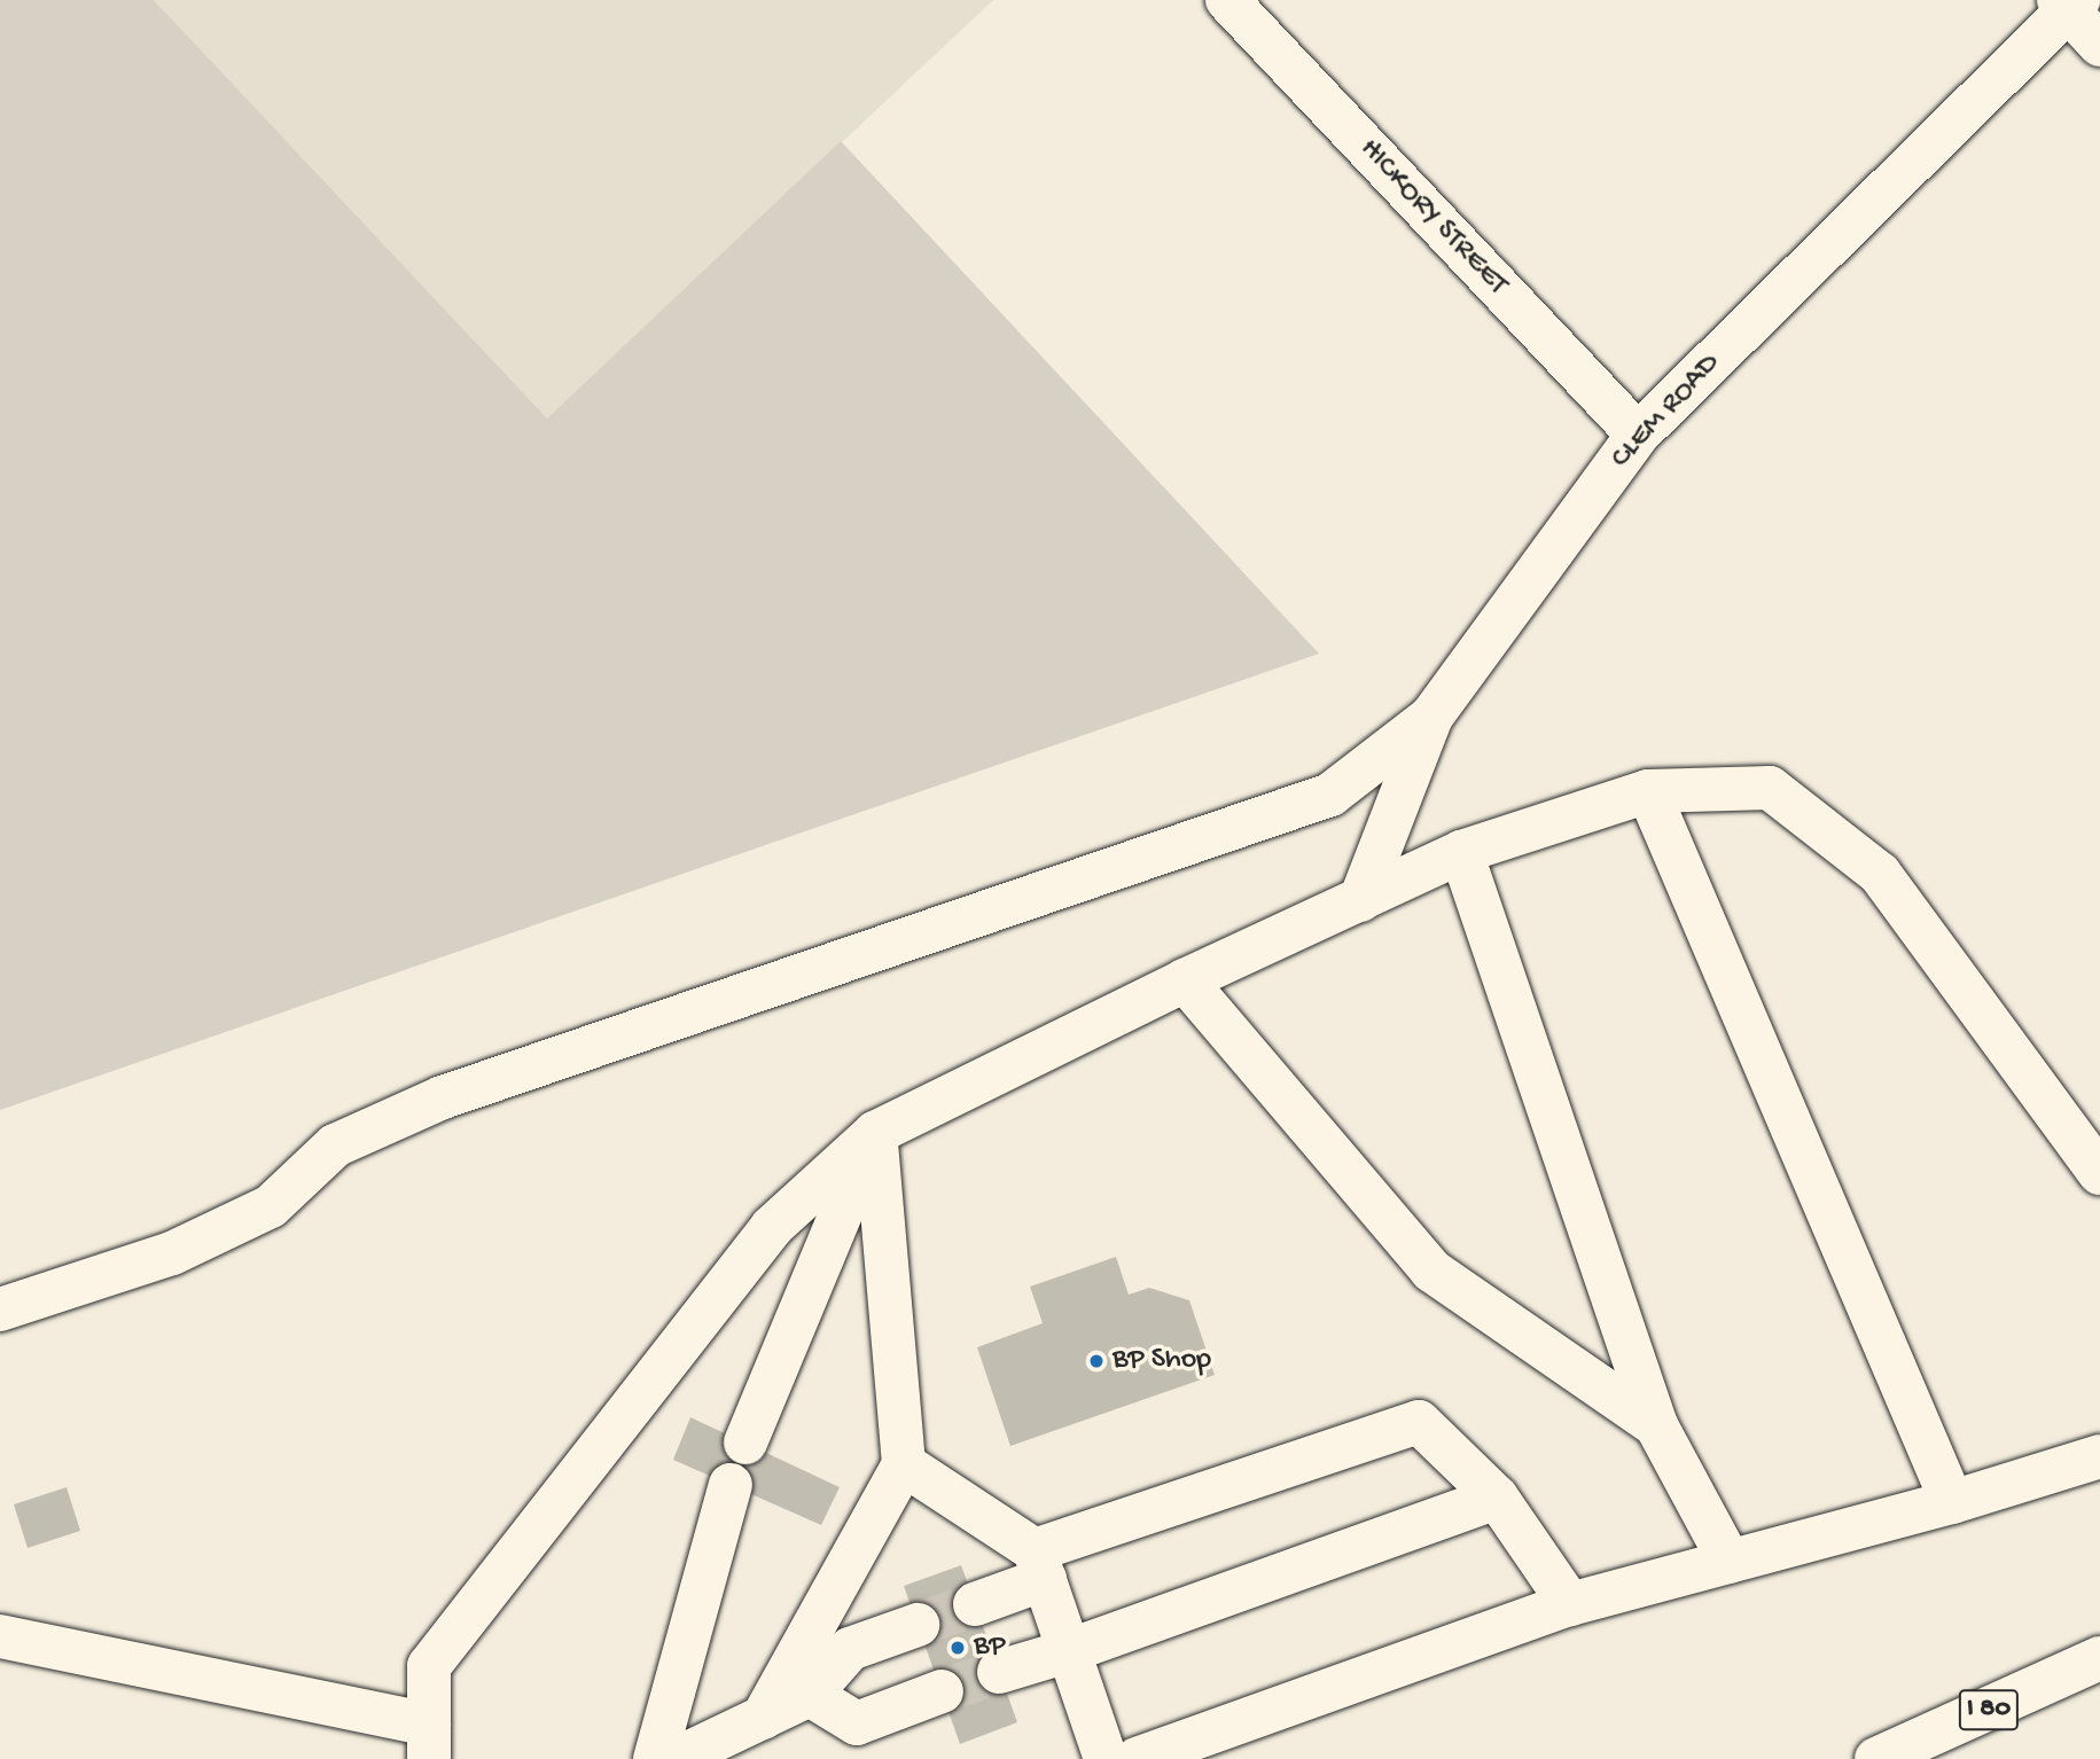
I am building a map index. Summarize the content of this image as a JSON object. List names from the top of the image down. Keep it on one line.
{"streets":{"main road":["HICKORY STREET","CLEM ROAD","I 80"]},"crossings":[["HICKORY STREET","CLEM ROAD"]],"places":["BP Shop","BP"]}
